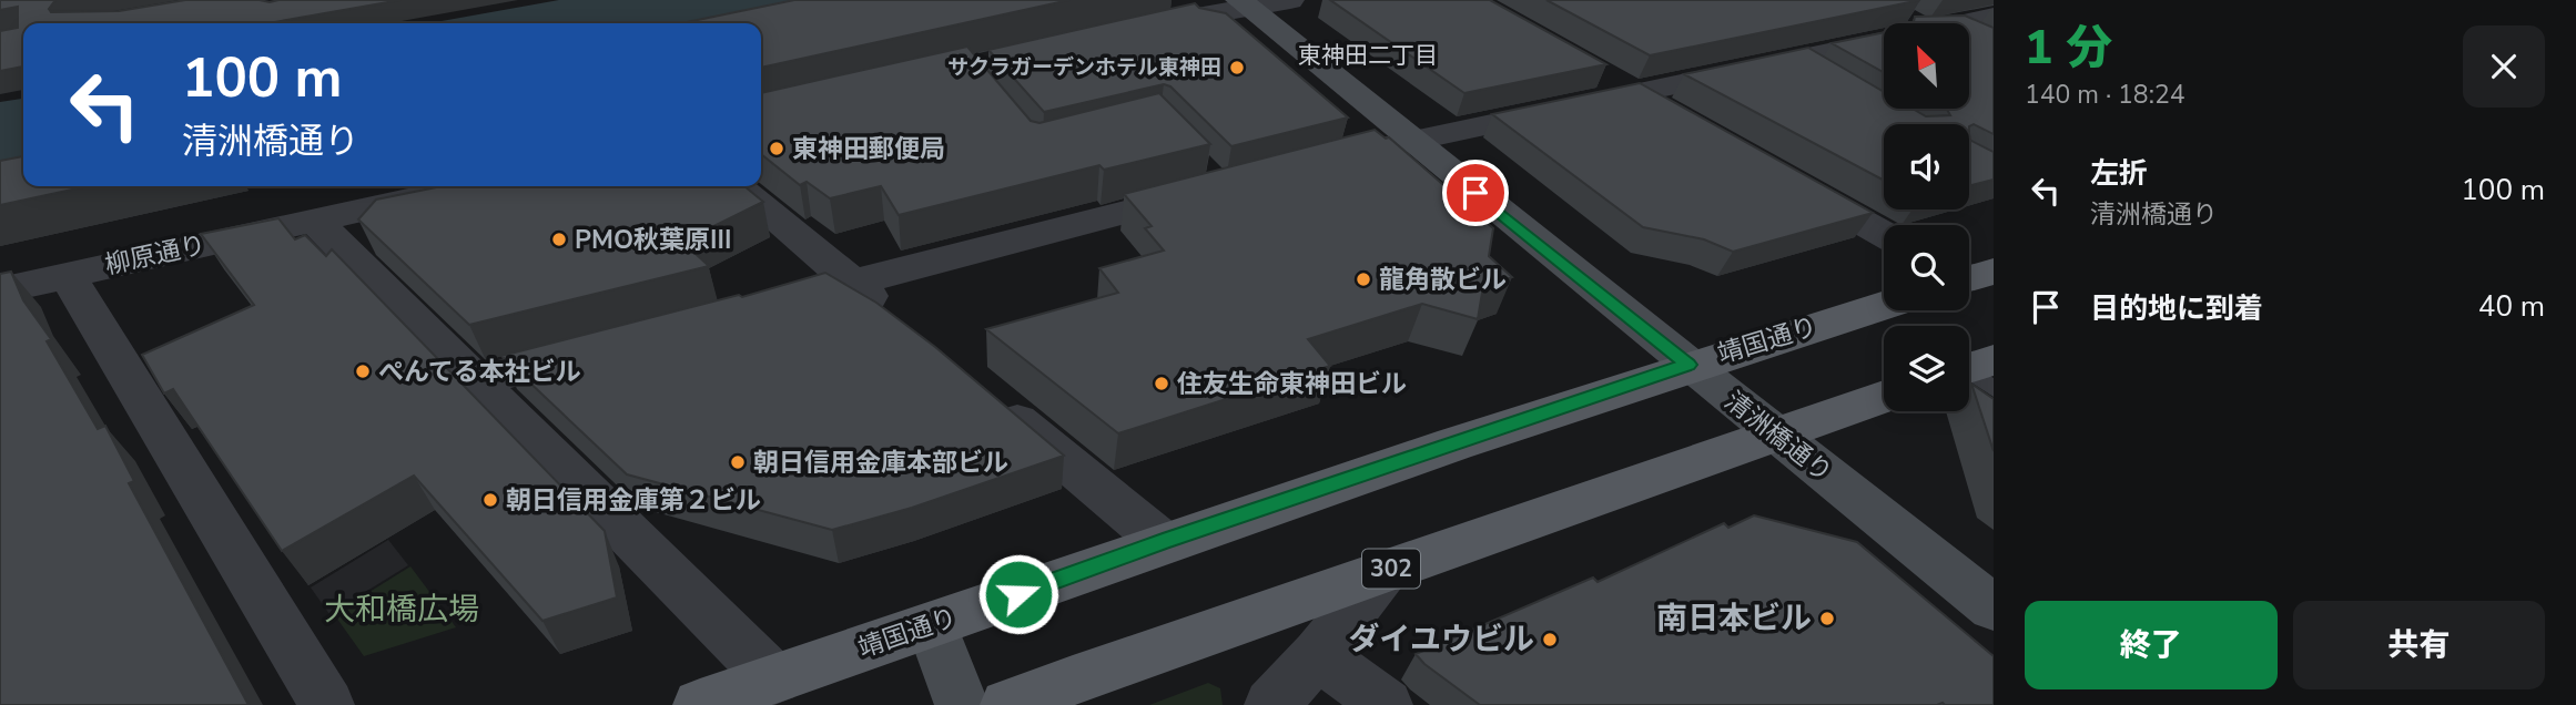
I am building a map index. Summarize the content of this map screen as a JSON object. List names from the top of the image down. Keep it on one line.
{"streets":{"main road":["靖国通り","302"],"street":["柳原通り","清洲橋通り"]},"crossings":[["靖国通り","清洲橋通り"],["清洲橋通り","302"]],"districts":["東神田二丁目"],"parks":["大和橋広場"],"places":["サクラガーデンホテル東神田","東神田郵便局","PMO秋葉原III","龍角散ビル","ぺんてる本社ビル","住友生命東神田ビル","朝日信用金庫本部ビル","朝日信用金庫第２ビル","南日本ビル","ダイユウビル"],"north":"top left","page":{"heading":["1 分","140 m · 18:24"],"turn":["100 m","清洲橋通り"],"list":[{"name":"左折","note":"清洲橋通り","value":"100 m"},{"name":"目的地に到着","value":"40 m"}],"buttons":["終了","共有"]}}
